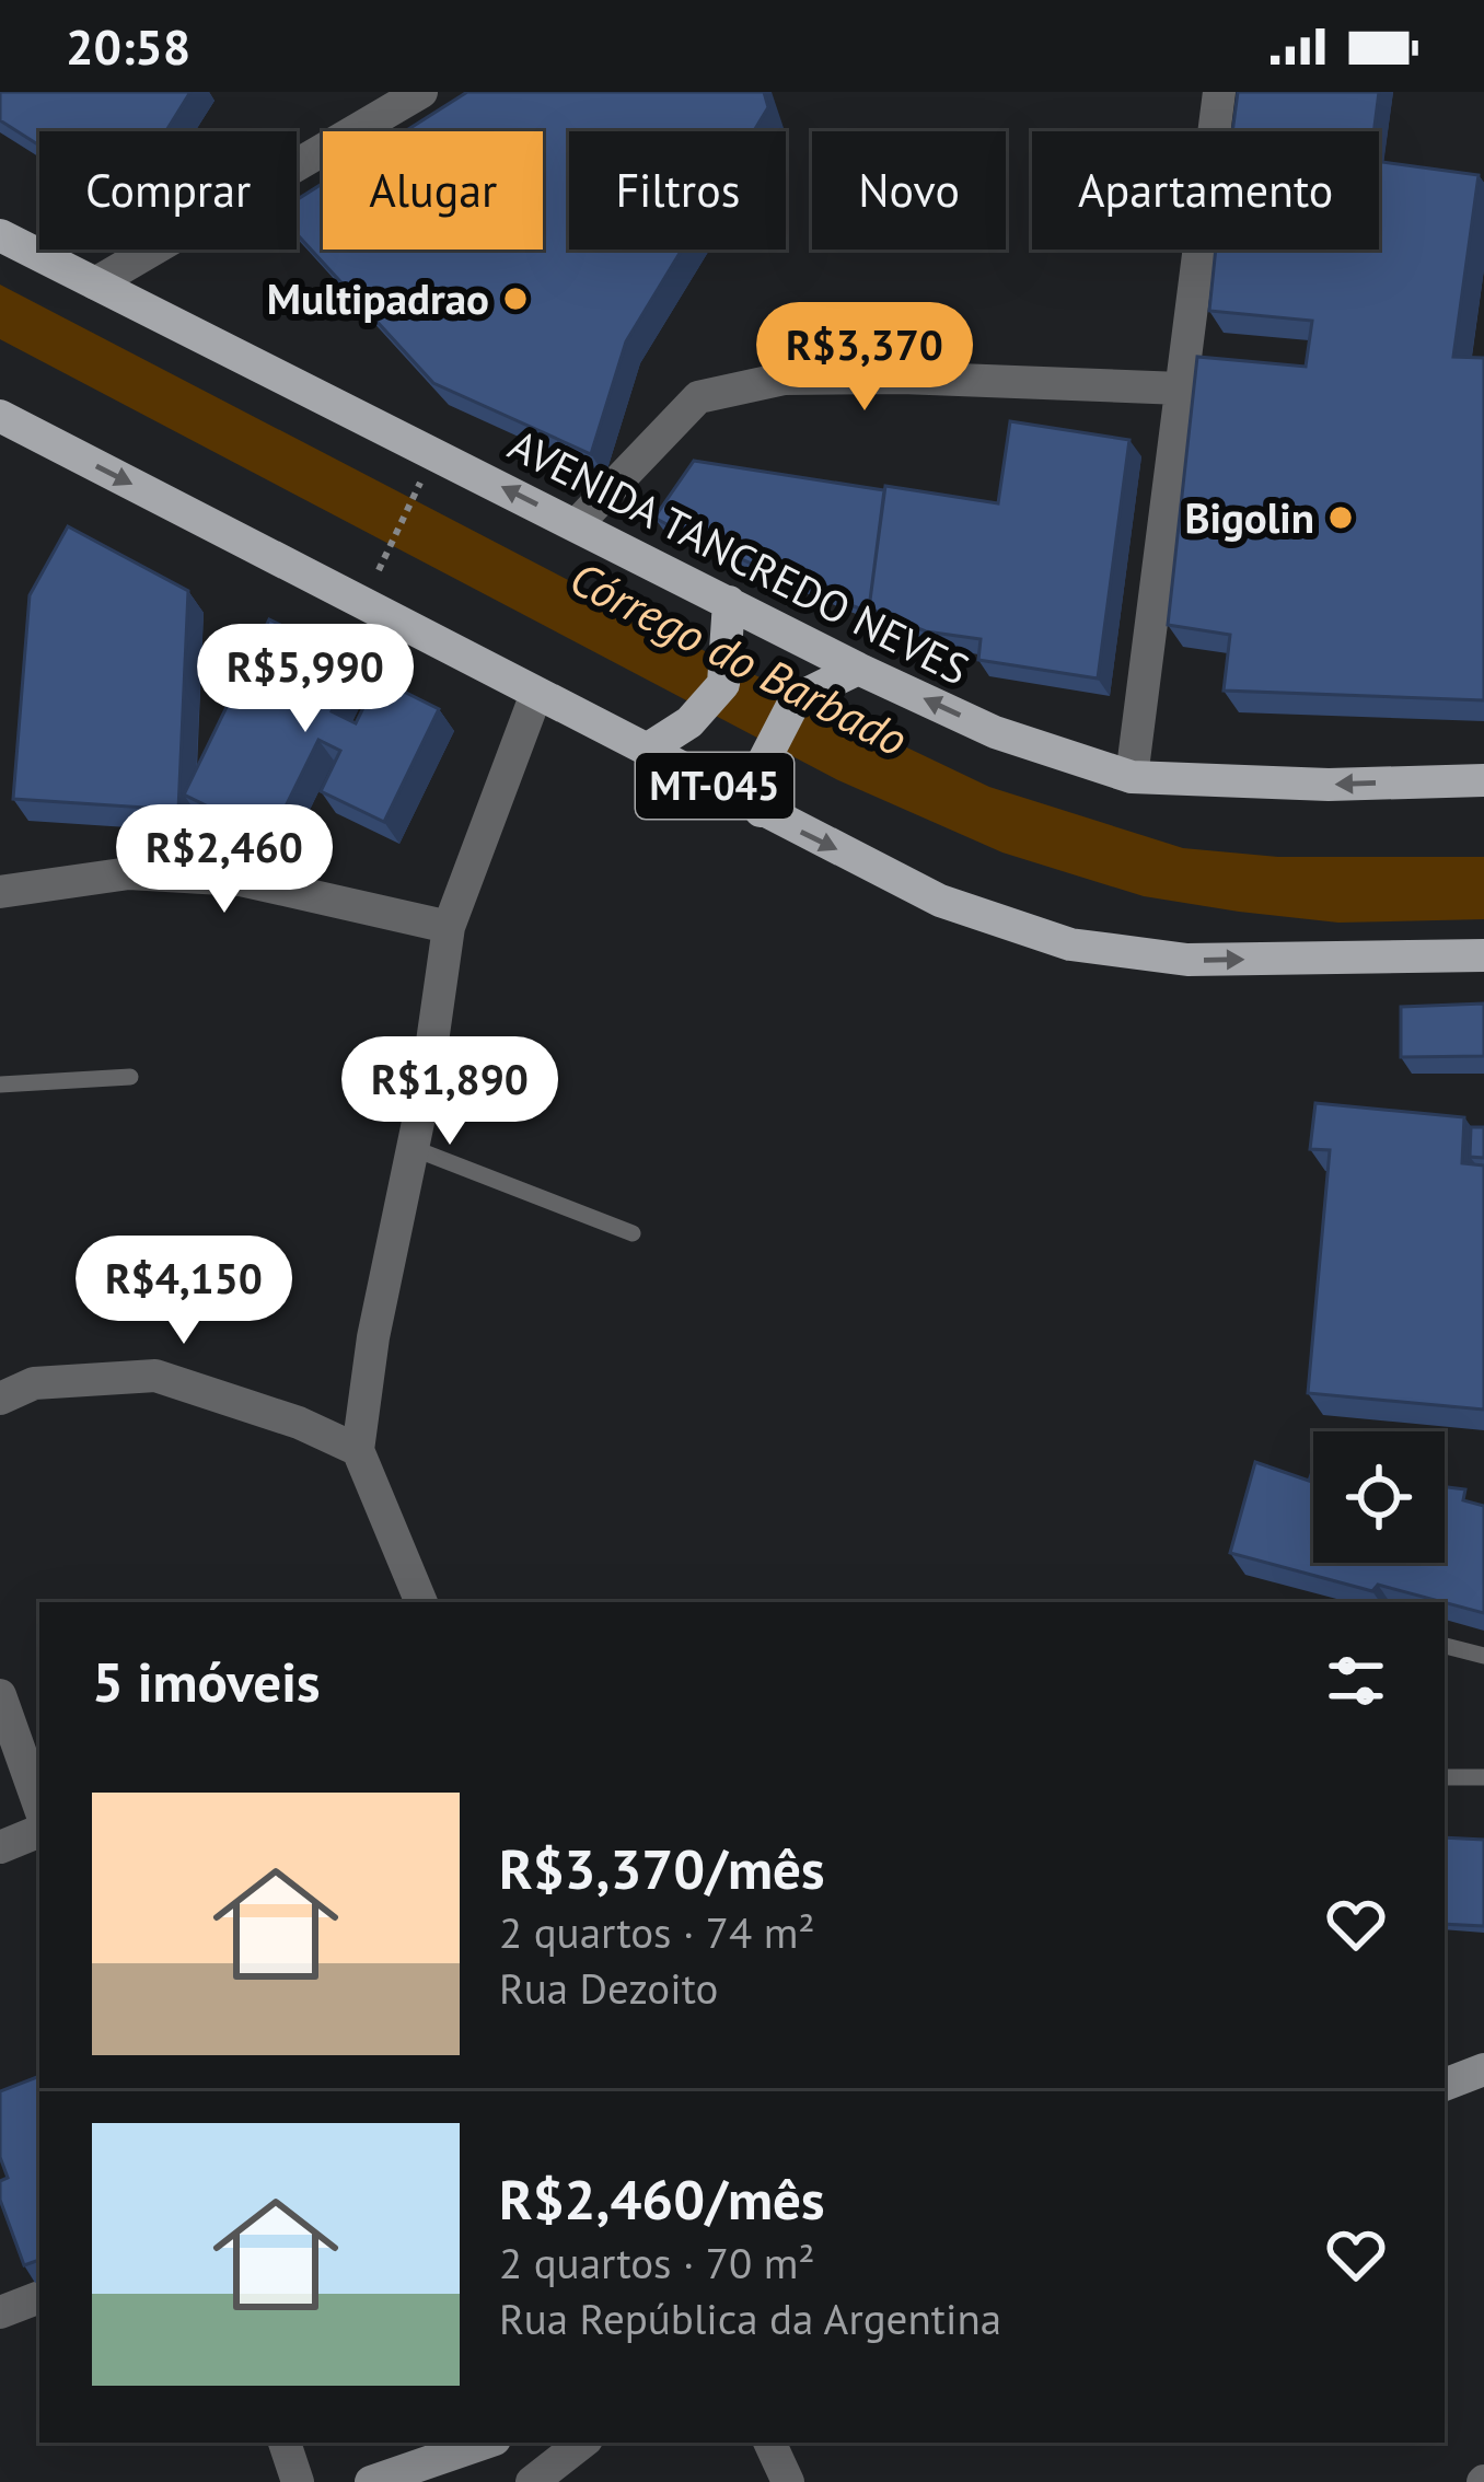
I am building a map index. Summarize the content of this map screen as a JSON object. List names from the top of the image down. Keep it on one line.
{"streets":{"main road":["AVENIDA TANCREDO NEVES","MT-045"]},"water":["Córrego do Barbado"],"places":["Multipadrao","Bigolin"],"page":{"status":"20:58","chip":["Comprar","Alugar","Filtros","Novo","Apartamento"],"price":["R$3,370","R$5,990","R$2,460","R$1,890","R$4,150"],"heading":"5 imóveis","list":[{"name":"R$3,370/mês","note":"2 quartos · 74 m² · Rua Dezoito"},{"name":"R$2,460/mês","note":"2 quartos · 70 m² · Rua República da Argentina"}]}}
